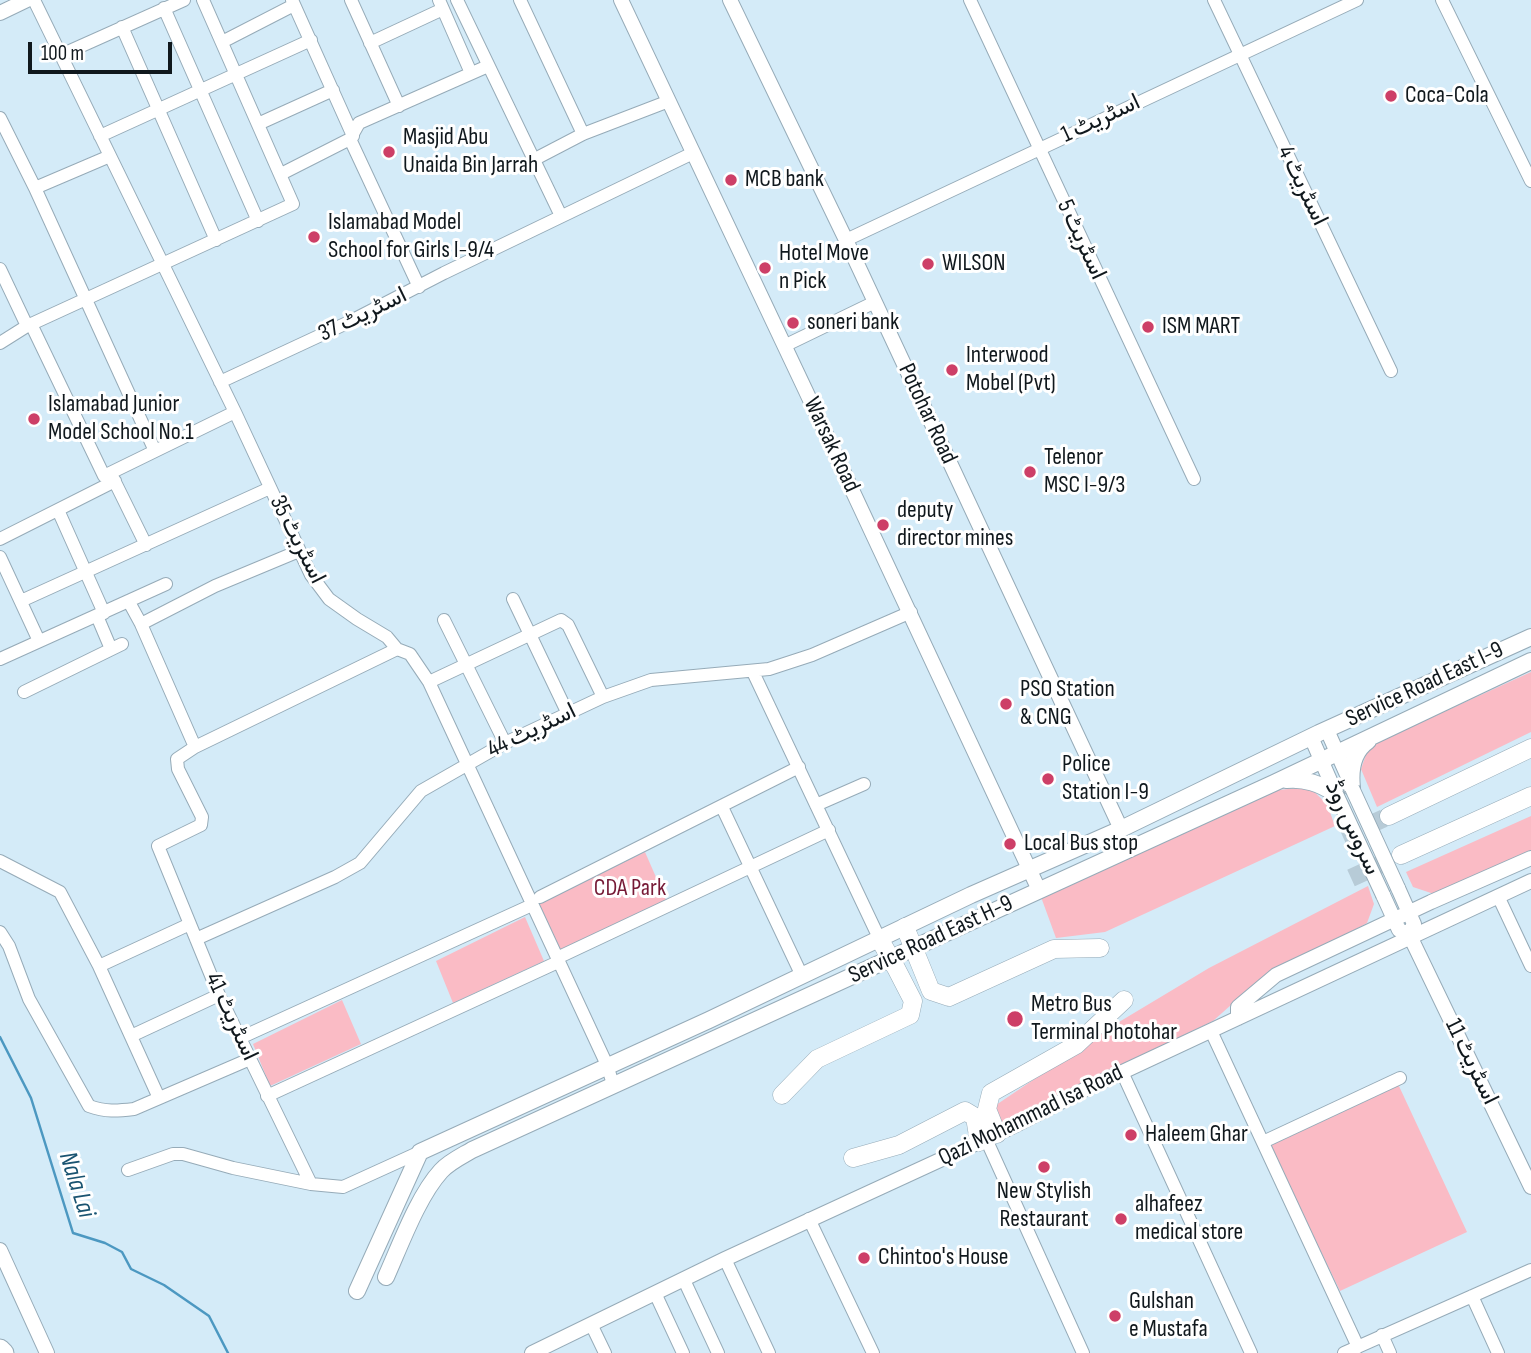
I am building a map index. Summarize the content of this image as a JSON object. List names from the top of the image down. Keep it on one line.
{"streets":{"main road":["Service Road East I-9","Service Road East H-9"],"street":["اسٹریٹ 1","اسٹریٹ 4","اسٹریٹ 5","اسٹریٹ 37","Potohar Road","Warsak Road","اسٹریٹ 35","اسٹریٹ 44","سروس روڈ","اسٹریٹ 41","اسٹریٹ 11","Qazi Mohammad Isa Road"]},"crossings":[["اسٹریٹ 1","اسٹریٹ 4"],["اسٹریٹ 1","اسٹریٹ 5"],["اسٹریٹ 1","Potohar Road"],["اسٹریٹ 37","Warsak Road"],["اسٹریٹ 37","اسٹریٹ 35"],["Potohar Road","Service Road East H-9"],["Warsak Road","اسٹریٹ 44"],["Warsak Road","Service Road East H-9"],["اسٹریٹ 35","اسٹریٹ 44"],["اسٹریٹ 35","Service Road East H-9"],["Service Road East I-9","سروس روڈ"],["Service Road East I-9","Service Road East H-9"],["اسٹریٹ 44","اسٹریٹ 41"],["سروس روڈ","Service Road East H-9"],["سروس روڈ","اسٹریٹ 11"],["سروس روڈ","Qazi Mohammad Isa Road"],["اسٹریٹ 11","Qazi Mohammad Isa Road"]],"water":["Nala Lai"],"parks":["CDA Park"],"places":["Coca-Cola","Masjid Abu Unaida Bin Jarrah","MCB bank","Islamabad Model School for Girls I-9/4","WILSON","Hotel Move n Pick","soneri bank","ISM MART","Interwood Mobel (Pvt)","Islamabad Junior Model School No.1","Telenor MSC I-9/3","deputy director mines","PSO Station & CNG","Police Station I-9","Local Bus stop","Metro Bus Terminal Photohar","Haleem Ghar","New Stylish Restaurant","alhafeez medical store","Chintoo's House","Gulshan e Mustafa"],"scale_bar":"100 m"}
